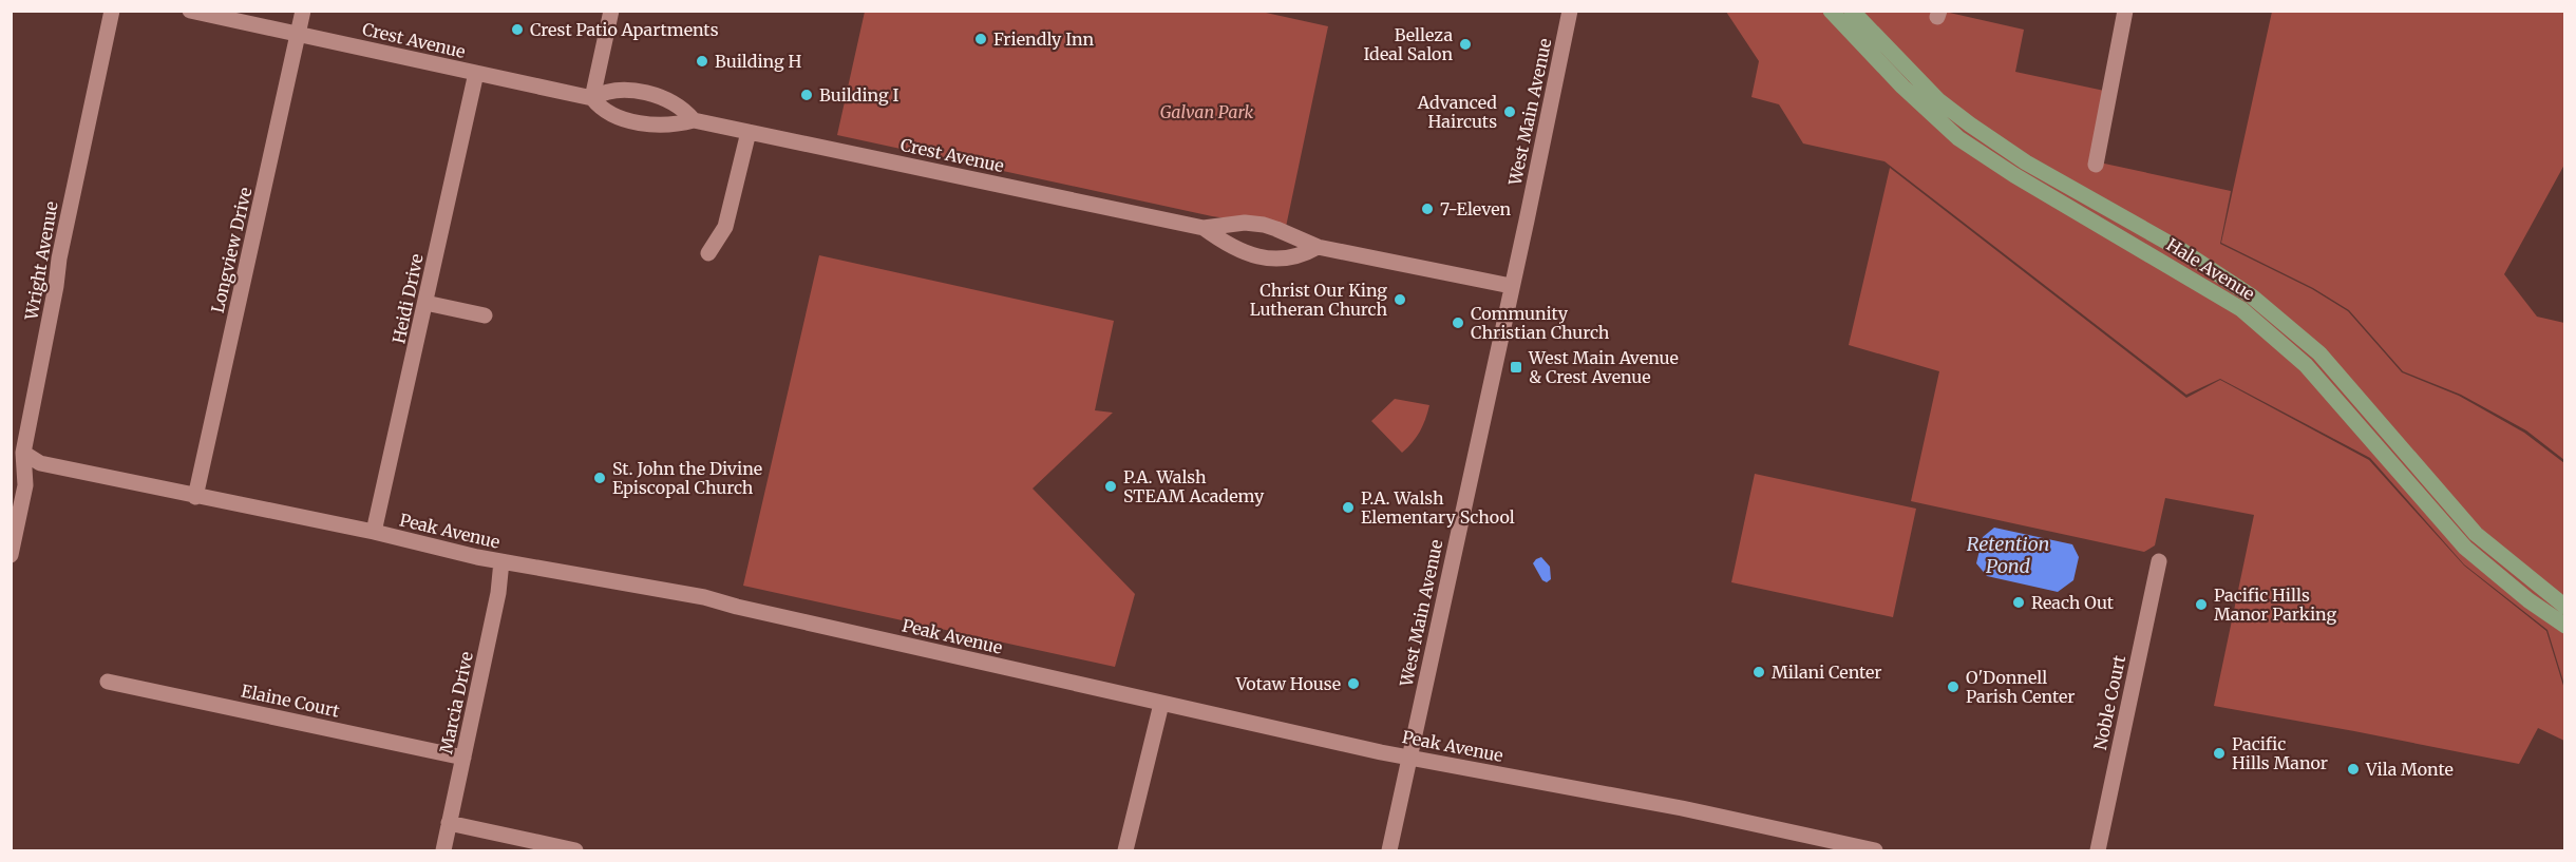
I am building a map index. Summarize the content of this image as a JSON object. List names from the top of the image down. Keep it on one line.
{"streets":{"main road":["Hale Avenue"],"street":["Crest Avenue","West Main Avenue","Longview Drive","Wright Avenue","Heidi Drive","Peak Avenue","Elaine Court","Marcia Drive","Noble Court"]},"crossings":[["Crest Avenue","West Main Avenue"],["Crest Avenue","Longview Drive"],["Crest Avenue","Heidi Drive"],["West Main Avenue","Peak Avenue"],["Longview Drive","Peak Avenue"],["Wright Avenue","Peak Avenue"],["Heidi Drive","Peak Avenue"],["Peak Avenue","Marcia Drive"],["Elaine Court","Marcia Drive"]],"water":["Retention Pond"],"parks":["Galvan Park"],"places":{"other":["Crest Patio Apartments","Friendly Inn","Belleza Ideal Salon","Building H","Building I","Advanced Haircuts","7-Eleven","Christ Our King Lutheran Church","Community Christian Church","St. John the Divine Episcopal Church","P.A. Walsh STEAM Academy","P.A. Walsh Elementary School","Reach Out","Pacific Hills Manor Parking","Milani Center","Votaw House","O'Donnell Parish Center","Pacific Hills Manor","Vila Monte"],"transit":["West Main Avenue & Crest Avenue"]}}
